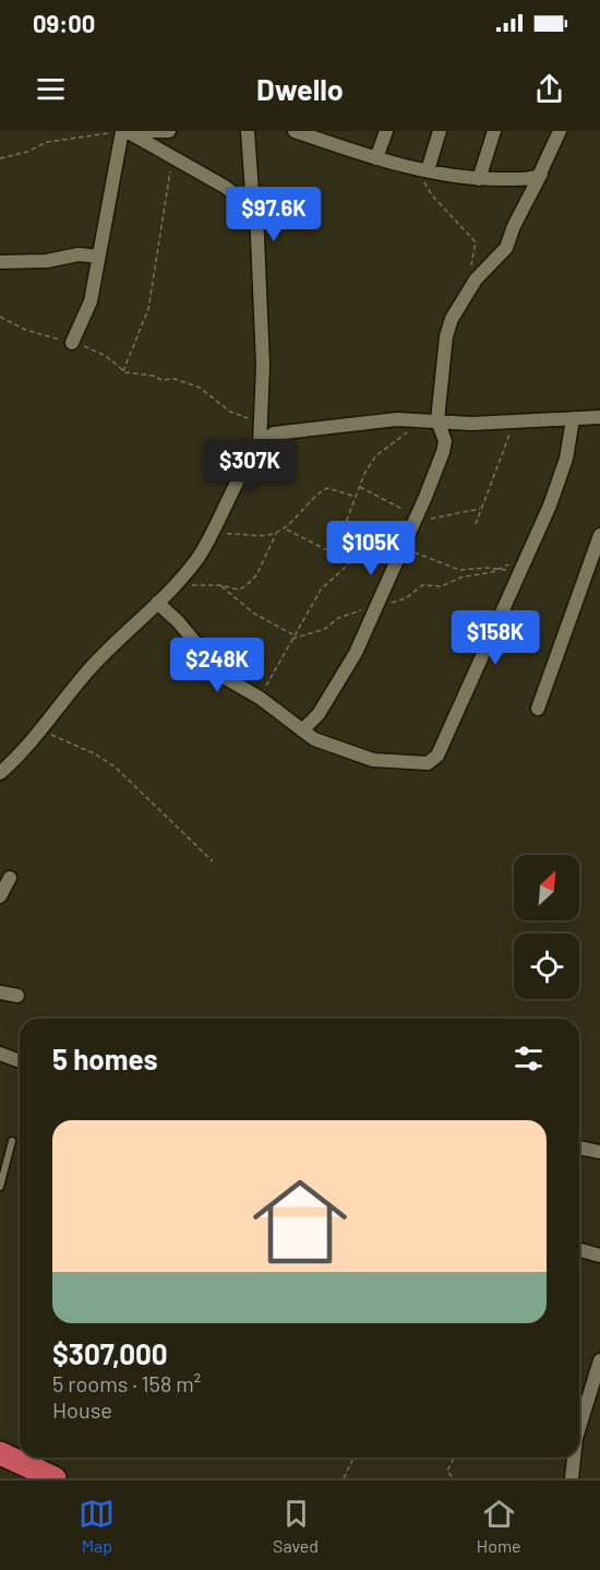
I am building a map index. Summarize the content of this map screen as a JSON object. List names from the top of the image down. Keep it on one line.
{"north":"top right","page":{"status":"09:00","header":"Dwello","price":["$97.6K","$307K","$105K","$158K","$248K"],"heading":"5 homes","list":[{"name":"$307,000","note":"5 rooms · 158 m² · House"}],"tabs":["Map","Saved","Home"]}}
